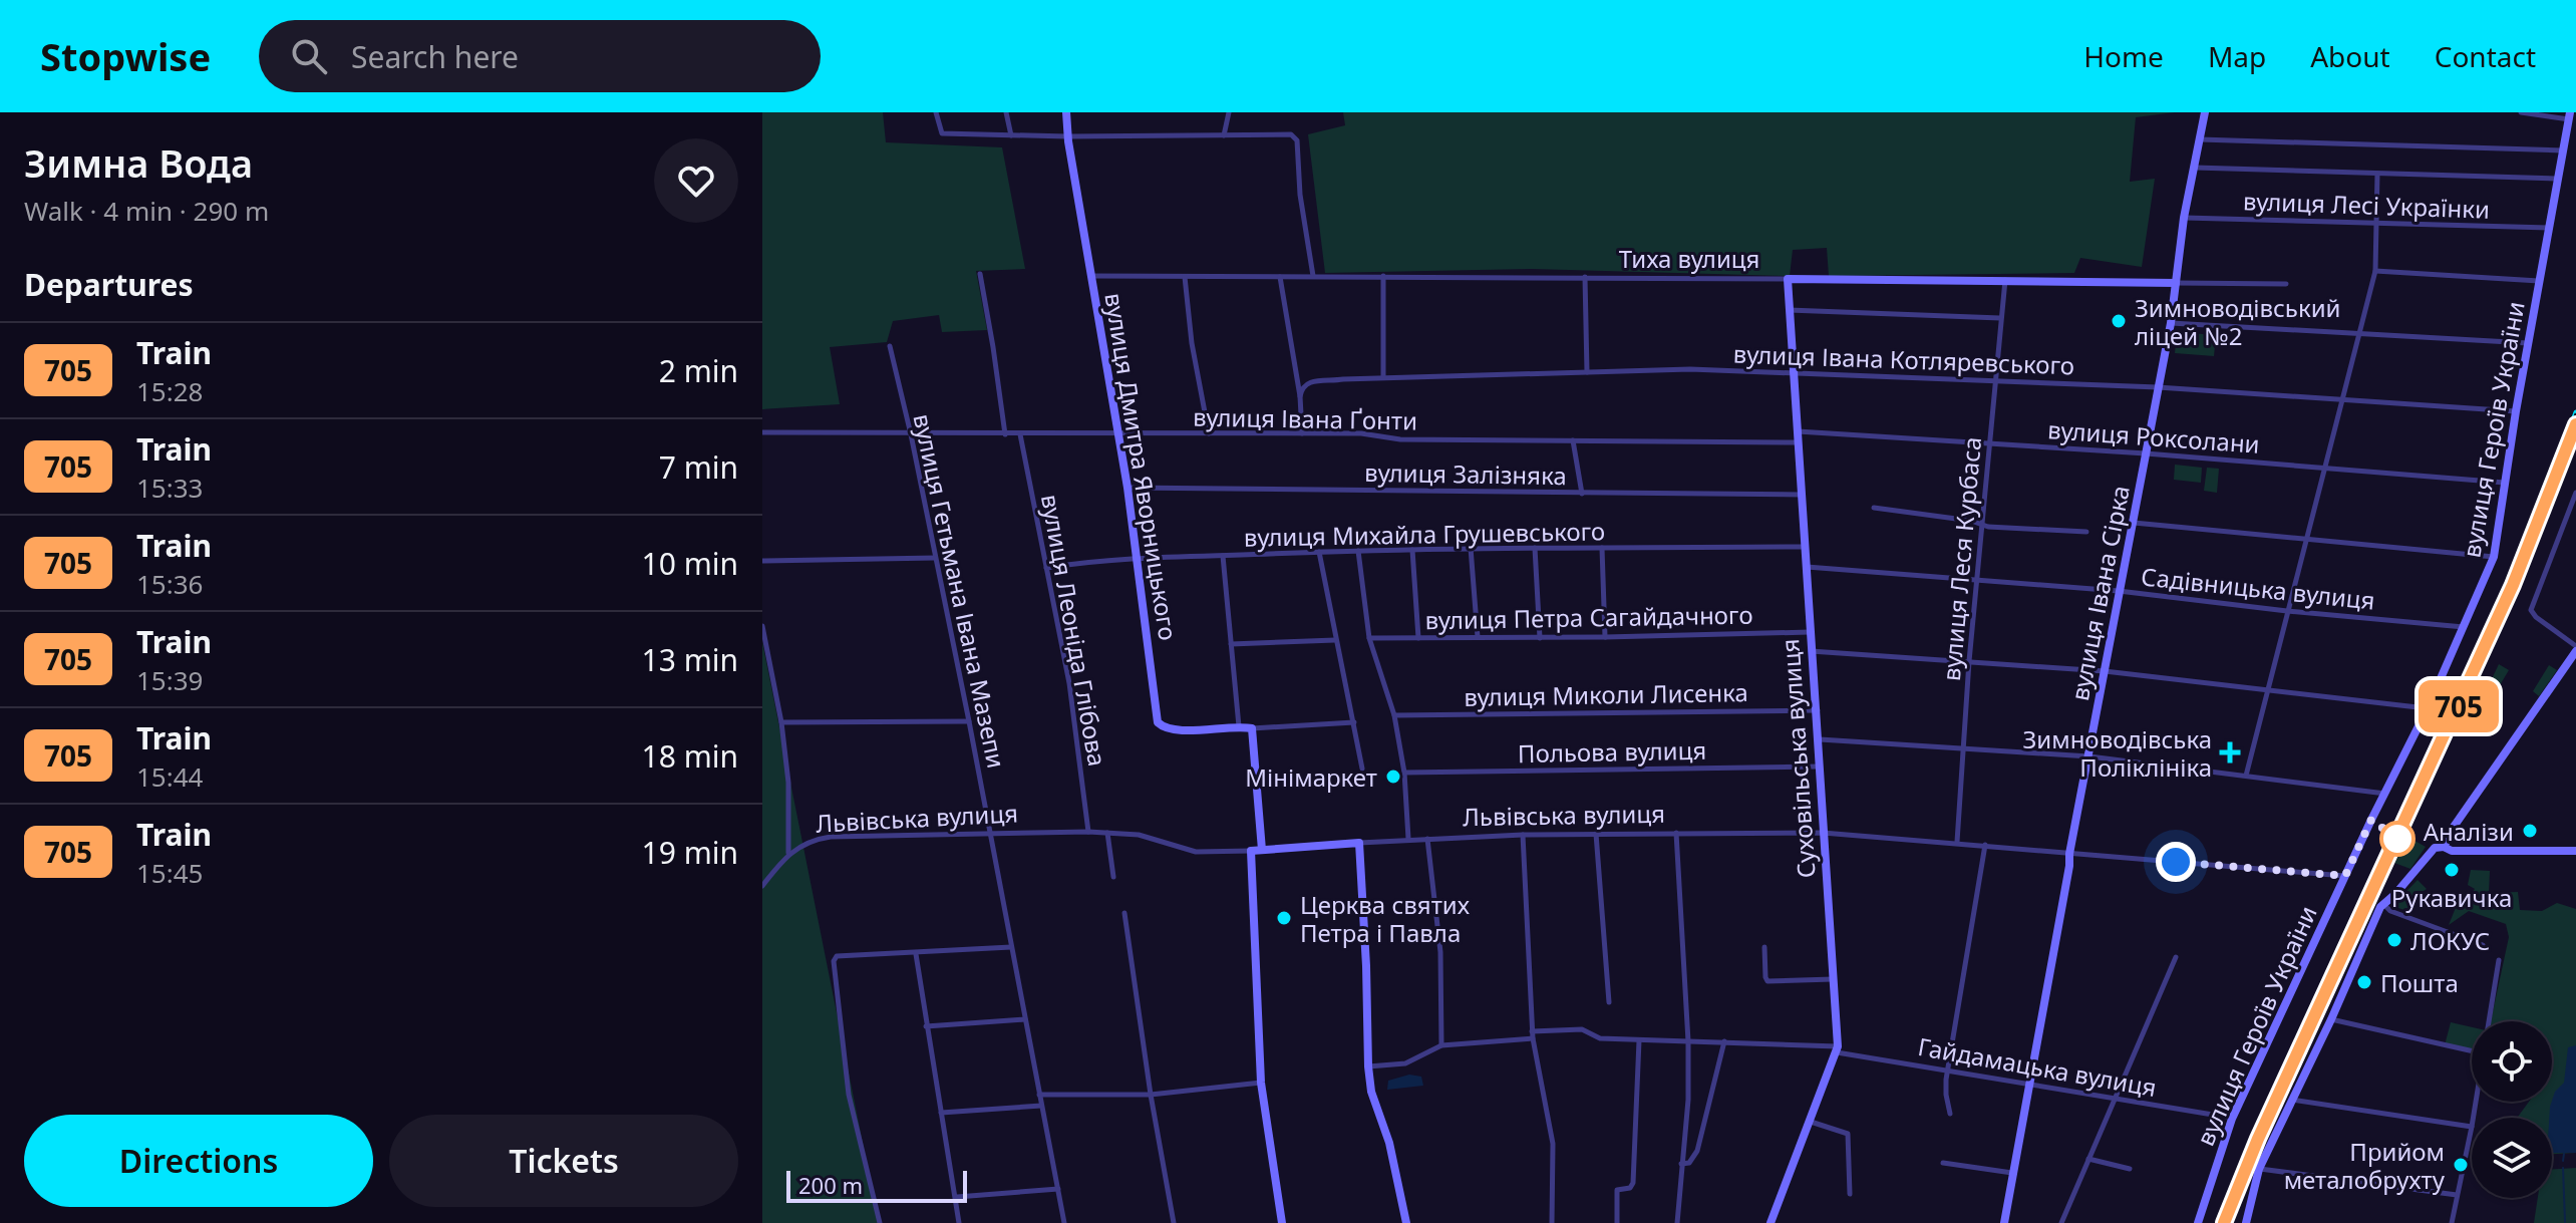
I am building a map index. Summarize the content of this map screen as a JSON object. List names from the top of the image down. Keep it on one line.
{"streets":{"street":["вулиця Лесі Українки","Тиха вулиця","вулиця Івана Котляревського","вулиця Івана Ґонти","вулиця Героїв України","вулиця Роксолани","вулиця Дмитра Яворницького","вулиця Залізняка","вулиця Михайла Грушевського","вулиця Леся Курбаса","Садівницька вулиця","вулиця Гетьмана Івана Мазепи","вулиця Івана Сірка","вулиця Петра Сагайдачного","вулиця Леоніда Глібова","вулиця Миколи Лисенка","Польова вулиця","Суховільська вулиця","Львівська вулиця","Гайдамацька вулиця"]},"crossings":[["вулиця Лесі Українки","вулиця Героїв України"],["вулиця Лесі Українки","вулиця Івана Сірка"],["Тиха вулиця","вулиця Дмитра Яворницького"],["Тиха вулиця","вулиця Леся Курбаса"],["Тиха вулиця","вулиця Івана Сірка"],["Тиха вулиця","Суховільська вулиця"],["вулиця Івана Котляревського","вулиця Героїв України"],["вулиця Івана Котляревського","вулиця Леся Курбаса"],["вулиця Івана Котляревського","вулиця Івана Сірка"],["вулиця Івана Котляревського","Суховільська вулиця"],["вулиця Івана Ґонти","вулиця Дмитра Яворницького"],["вулиця Івана Ґонти","вулиця Гетьмана Івана Мазепи"],["вулиця Івана Ґонти","вулиця Леоніда Глібова"],["вулиця Івана Ґонти","Суховільська вулиця"],["вулиця Героїв України","вулиця Роксолани"],["вулиця Героїв України","Садівницька вулиця"],["вулиця Героїв України","Львівська вулиця"],["вулиця Героїв України","Гайдамацька вулиця"],["вулиця Роксолани","вулиця Леся Курбаса"],["вулиця Роксолани","вулиця Івана Сірка"],["вулиця Роксолани","Суховільська вулиця"],["вулиця Дмитра Яворницького","вулиця Залізняка"],["вулиця Дмитра Яворницького","вулиця Михайла Грушевського"],["вулиця Залізняка","Суховільська вулиця"],["вулиця Михайла Грушевського","вулиця Леоніда Глібова"],["вулиця Михайла Грушевського","Суховільська вулиця"],["вулиця Леся Курбаса","Садівницька вулиця"],["вулиця Леся Курбаса","Львівська вулиця"],["Садівницька вулиця","вулиця Івана Сірка"],["Садівницька вулиця","Суховільська вулиця"],["вулиця Гетьмана Івана Мазепи","Львівська вулиця"],["вулиця Івана Сірка","Львівська вулиця"],["вулиця Івана Сірка","Гайдамацька вулиця"],["вулиця Петра Сагайдачного","Суховільська вулиця"],["вулиця Леоніда Глібова","Львівська вулиця"],["вулиця Миколи Лисенка","Суховільська вулиця"],["Польова вулиця","Суховільська вулиця"],["Суховільська вулиця","Львівська вулиця"],["Суховільська вулиця","Гайдамацька вулиця"]],"places":{"other":["Зимноводівський ліцей №2","Мінімаркет","Аналізи","Рукавичка","Церква святих Петра і Павла","ЛОКУС","Пошта","Прийом металобрухту"],"health":["Зимноводівська Поліклініка"]},"scale_bar":"200 m","page":{"header":"Stopwise","search":"Search here","nav":["Home","Map","About","Contact"],"heading":[["Зимна Вода","Walk · 4 min · 290 m"],"Departures"],"on_map":"705","list":[{"mark":"705","name":"Train","note":"15:28","value":"2 min"},{"mark":"705","name":"Train","note":"15:33","value":"7 min"},{"mark":"705","name":"Train","note":"15:36","value":"10 min"},{"mark":"705","name":"Train","note":"15:39","value":"13 min"},{"mark":"705","name":"Train","note":"15:44","value":"18 min"},{"mark":"705","name":"Train","note":"15:45","value":"19 min"}],"buttons":["Directions","Tickets"],"scale":"200 m"}}
